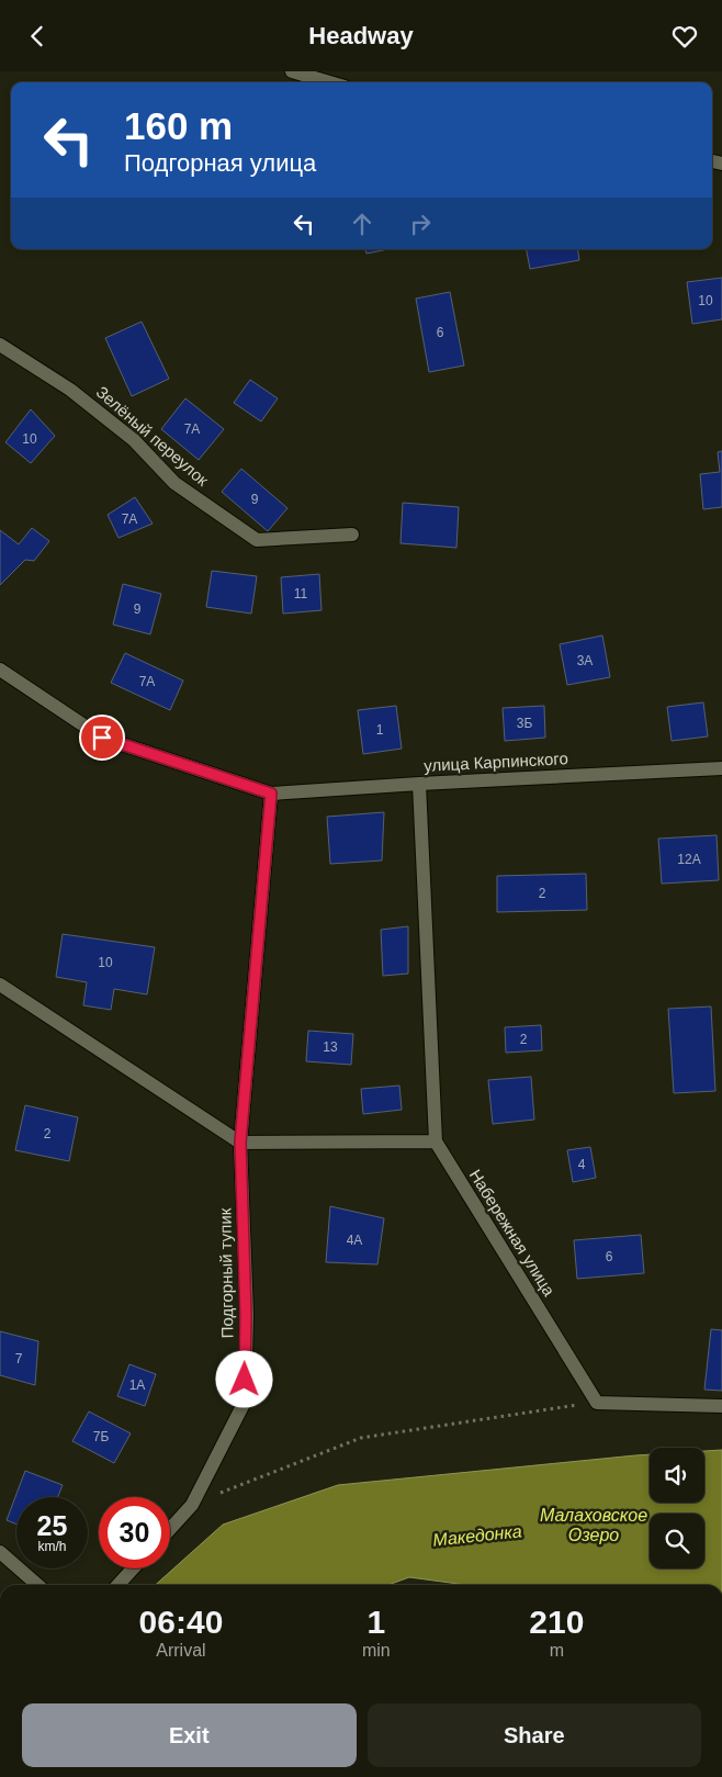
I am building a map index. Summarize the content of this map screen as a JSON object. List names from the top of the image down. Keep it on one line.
{"streets":{"street":["Зелёный переулок","улица Карпинского","Набережная улица","Подгорный тупик"]},"crossings":[["улица Карпинского","Подгорный тупик"]],"water":["Малаховское Озеро","Македонка"],"house_numbers":["10","6","7А","10","9","7А","11","9","3А","7А","3Б","1","12А","2","10","2","13","2","4","4А","6","7","1А","7Б"],"page":{"header":"Headway","turn":["160 m","Подгорная улица"],"speed":"25 km/h","limit":"30","eta":["06:40","Arrival","1","min","210","m"],"buttons":["Exit","Share"]}}
